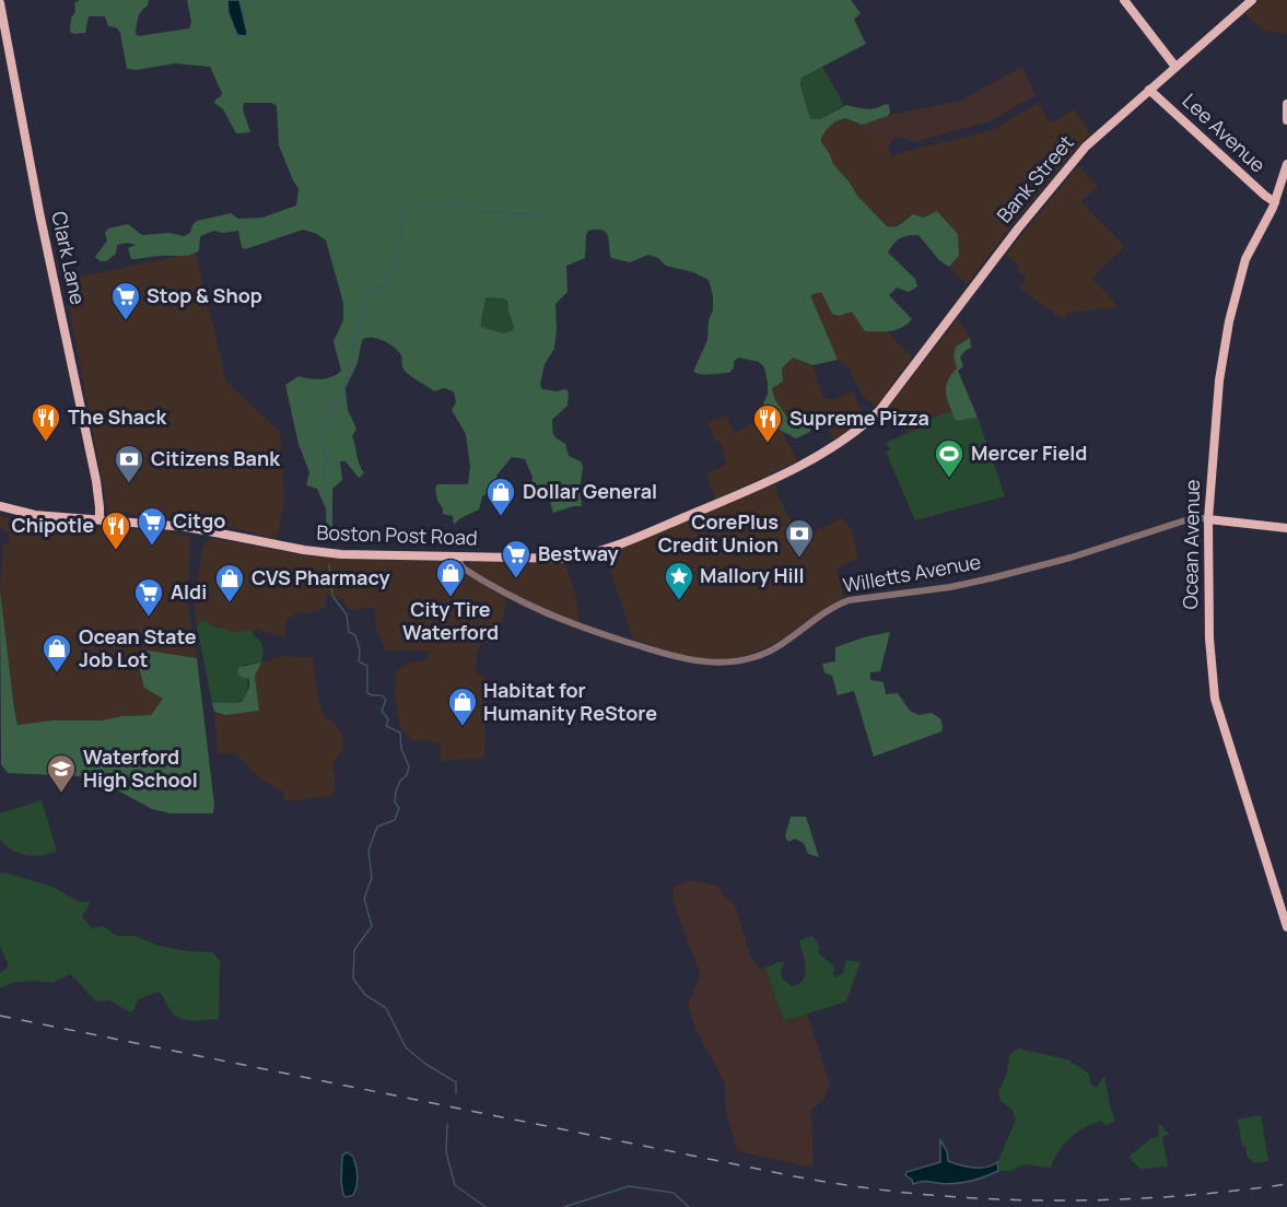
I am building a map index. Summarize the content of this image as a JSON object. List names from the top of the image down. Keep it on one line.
{"streets":{"main road":["Lee Avenue","Bank Street","Clark Lane","Boston Post Road","Ocean Avenue","Willetts Avenue"]},"crossings":[["Lee Avenue","Bank Street"],["Lee Avenue","Ocean Avenue"],["Bank Street","Boston Post Road"],["Clark Lane","Boston Post Road"],["Boston Post Road","Willetts Avenue"],["Ocean Avenue","Willetts Avenue"]],"places":{"supermarket":["Stop & Shop","Citgo","Bestway","Aldi"],"restaurant":["The Shack","Supreme Pizza","Chipotle"],"sports":["Mercer Field"],"bank":["Citizens Bank","CorePlus Credit Union"],"shop":["Dollar General","City Tire Waterford","CVS Pharmacy","Ocean State Job Lot","Habitat for Humanity ReStore"],"place":["Mallory Hill"],"school or university":["Waterford High School"]}}
